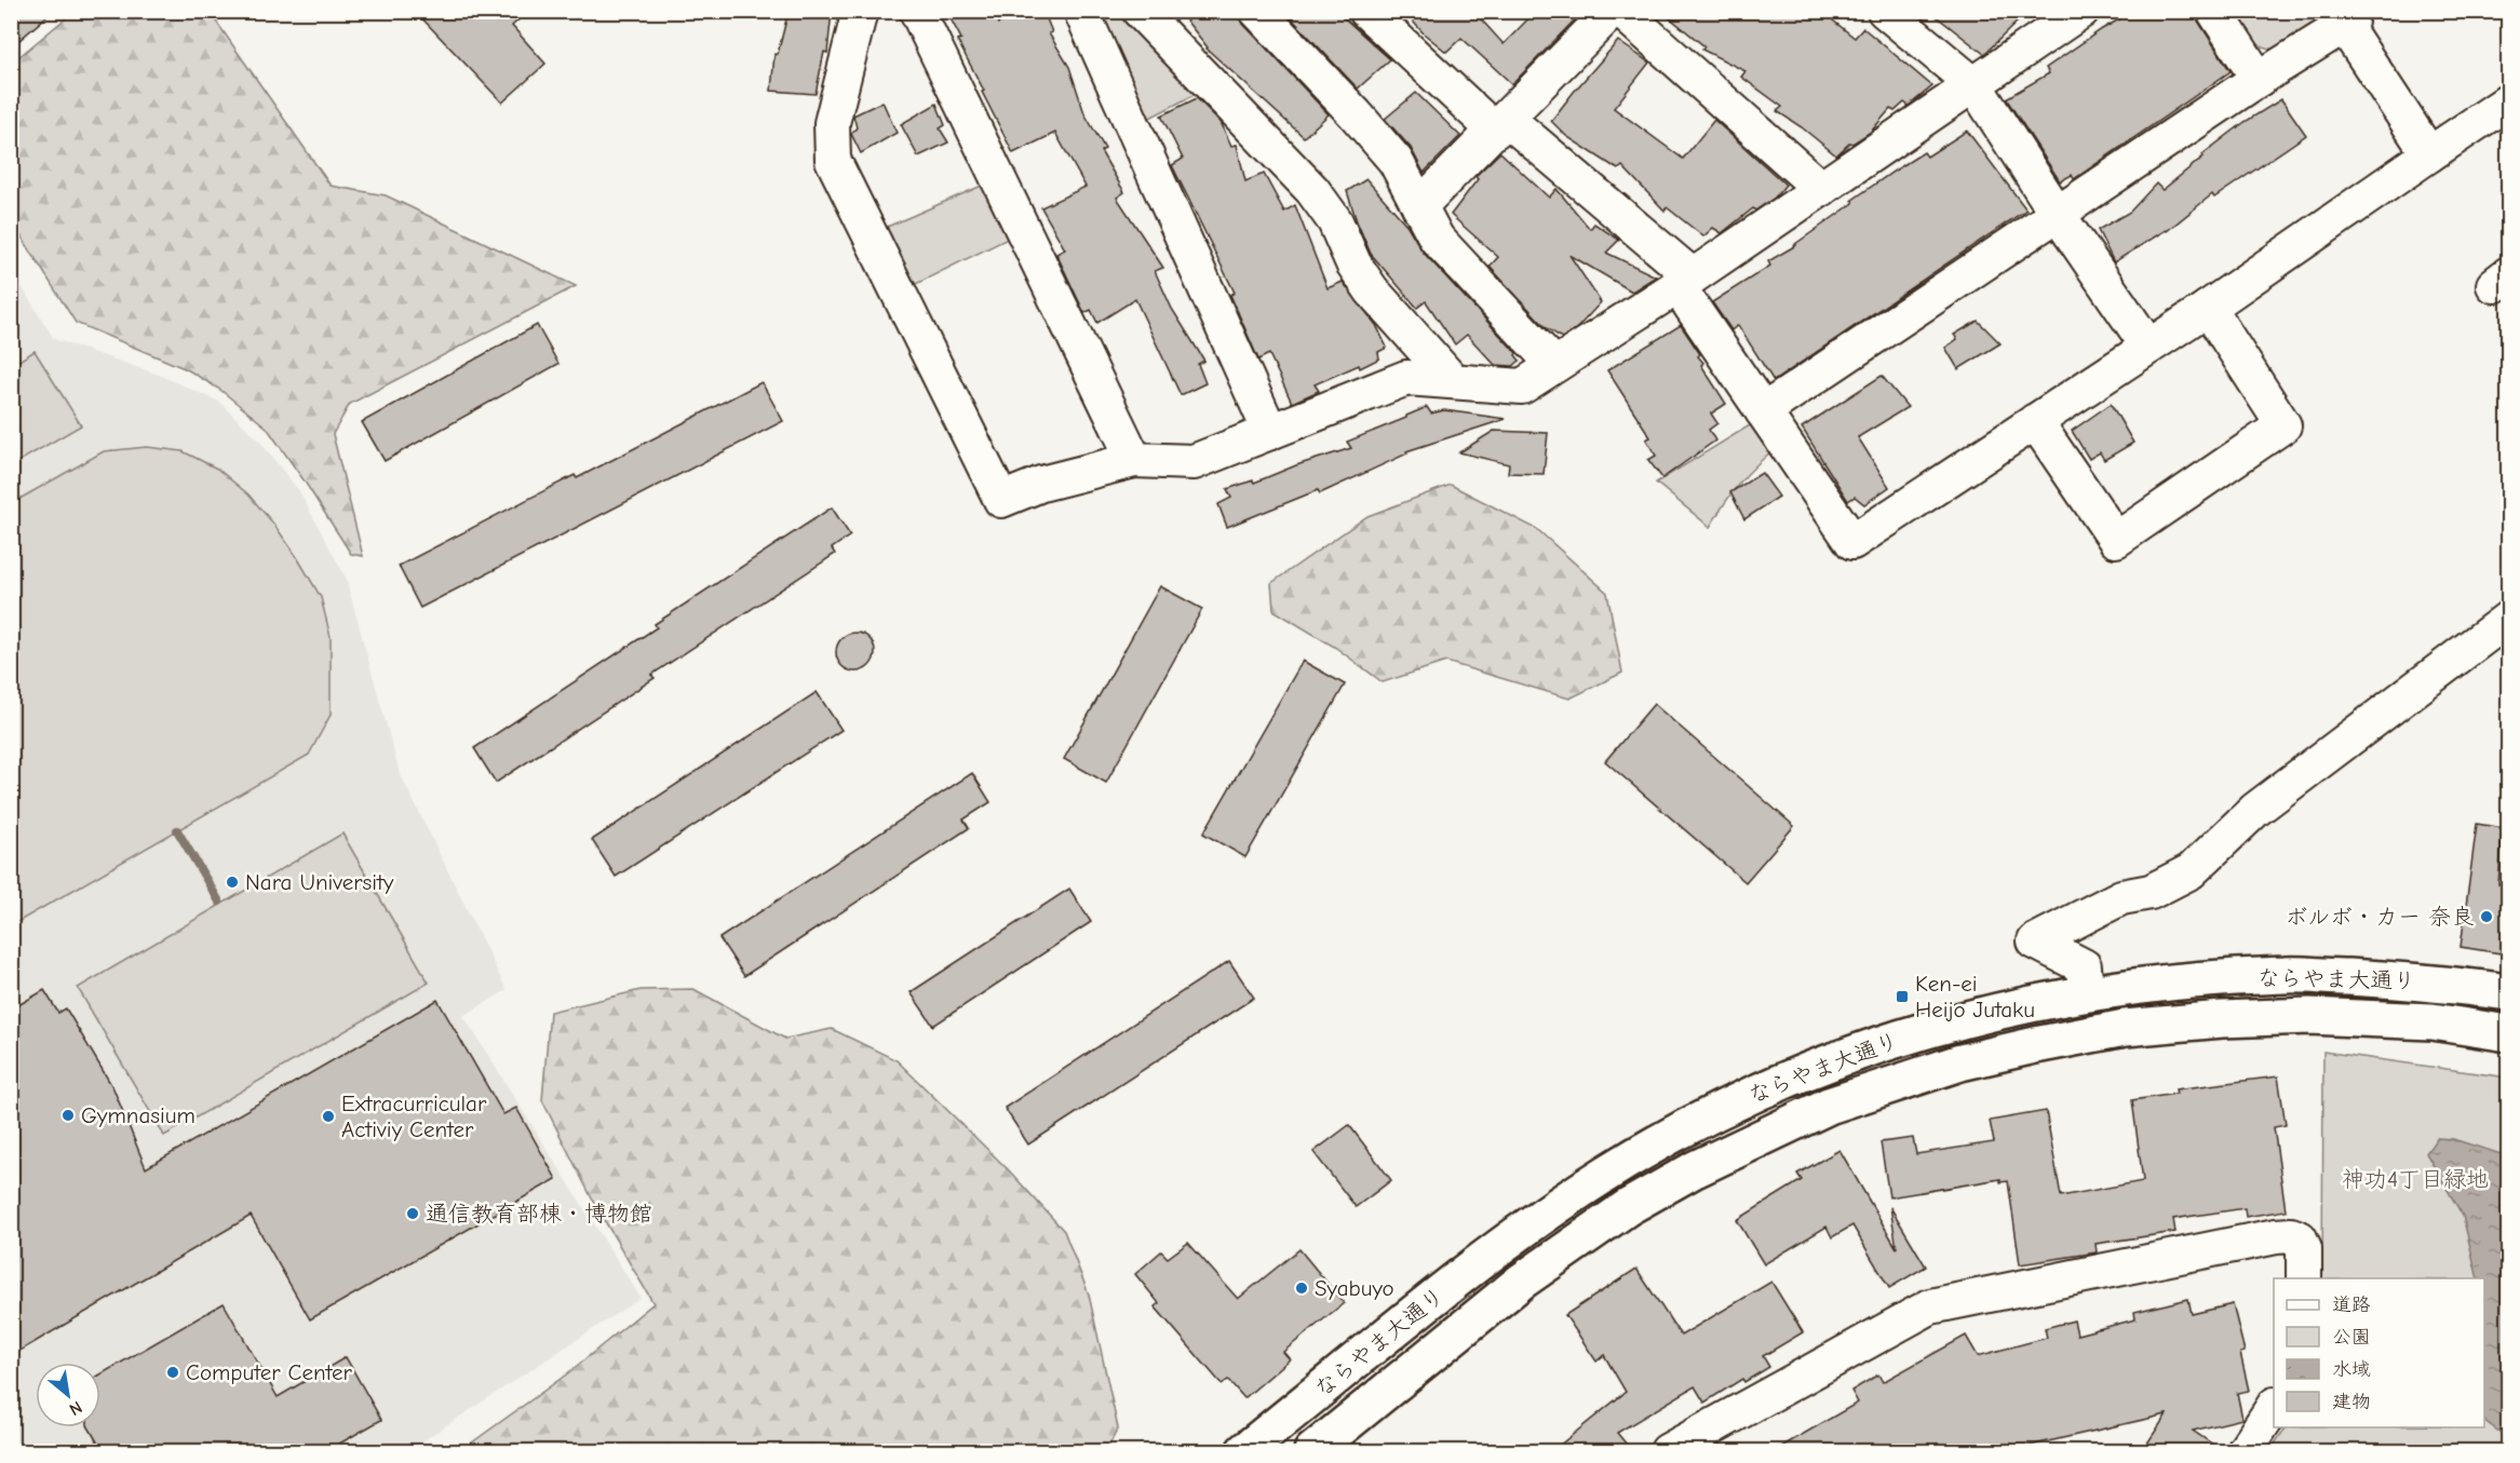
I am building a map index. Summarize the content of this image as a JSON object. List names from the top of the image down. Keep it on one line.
{"streets":{"street":["ならやま大通り"]},"parks":["神功4丁目緑地"],"places":{"other":["Nara University","ボルボ・カー 奈良","Gymnasium","Extracurricular Activiy Center","通信教育部棟・博物館","Syabuyo","Computer Center"],"transit":["Ken-ei Heijo Jutaku"]},"legend":["道路","公園","水域","建物"],"north":"bottom right"}
